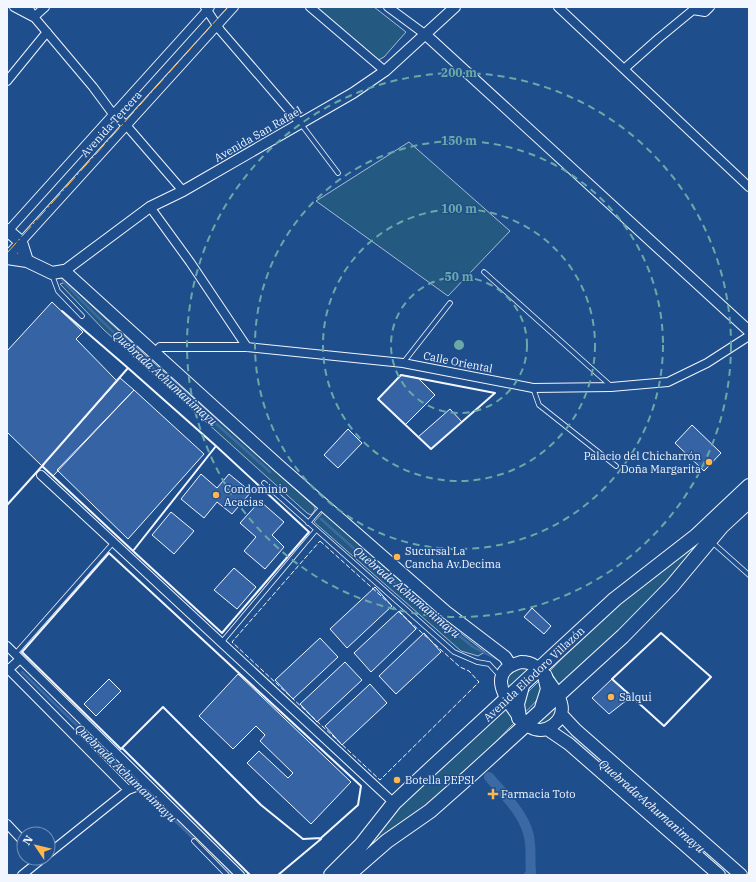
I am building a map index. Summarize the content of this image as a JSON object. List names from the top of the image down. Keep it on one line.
{"streets":{"highway":["Avenida Eliodoro Villazón"],"street":["Avenida Tercera","Avenida San Rafael","Calle Oriental"]},"water":["Quebrada Achumanimayu"],"places":{"other":["Palacio del Chicharrón Doña Margarita","Condominio Acacias","Sucursal La Cancha Av.Decima","Salqui","Botella PEPSI"],"health":["Farmacia Toto"]},"north":"top left","rings":["200 m","150 m","100 m","50 m"]}
